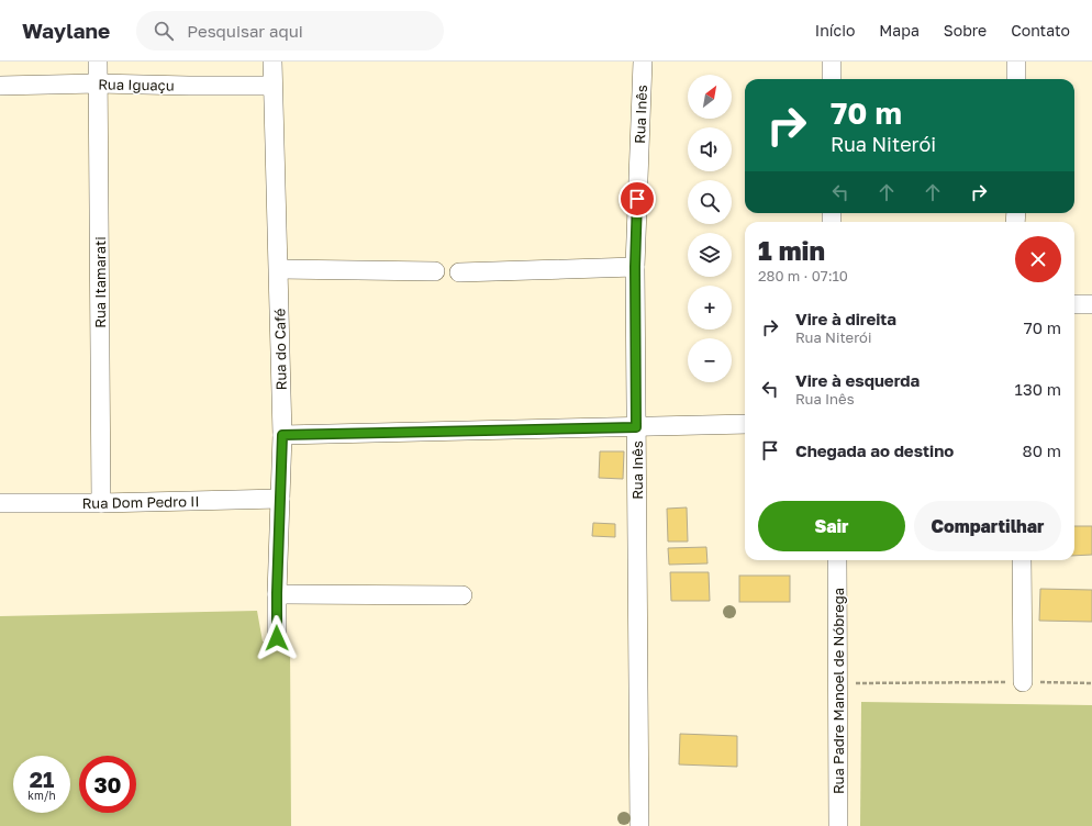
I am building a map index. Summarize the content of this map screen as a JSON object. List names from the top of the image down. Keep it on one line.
{"streets":{"street":["Rua Iguaçu","Rua Inês","Rua Itamarati","Rua do Café","Rua Dom Pedro II","Rua Padre Manoel de Nóbrega"]},"crossings":[["Rua Iguaçu","Rua Itamarati"],["Rua Iguaçu","Rua do Café"],["Rua Itamarati","Rua Dom Pedro II"],["Rua do Café","Rua Dom Pedro II"]],"north":"top right","page":{"header":"Waylane","search":"Pesquisar aqui","nav":["Início","Mapa","Sobre","Contato"],"map_buttons":["+","−"],"turn":["70 m","Rua Niterói"],"heading":["1 min","280 m · 07:10"],"list":[{"name":"Vire à direita","note":"Rua Niterói","value":"70 m"},{"name":"Vire à esquerda","note":"Rua Inês","value":"130 m"},{"name":"Chegada ao destino","value":"80 m"}],"buttons":["Sair","Compartilhar"],"speed":"21 km/h","limit":"30"}}
